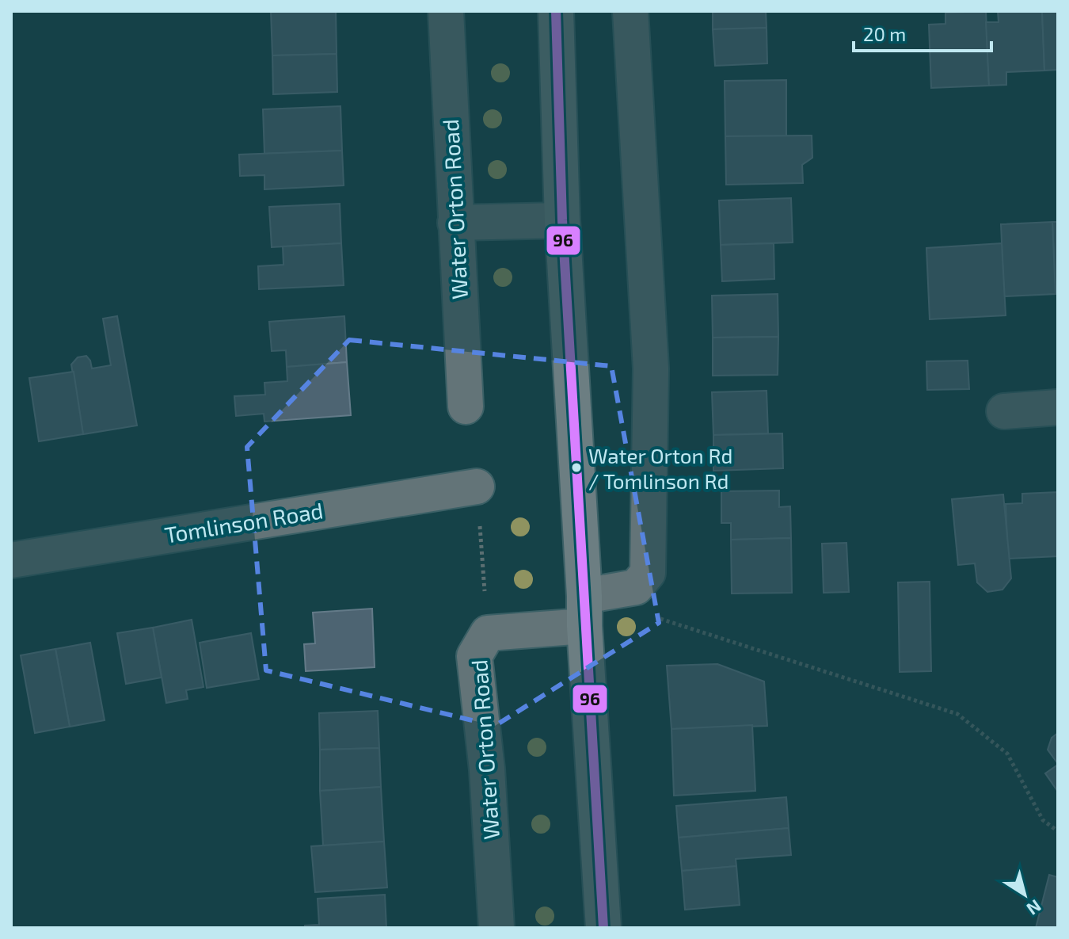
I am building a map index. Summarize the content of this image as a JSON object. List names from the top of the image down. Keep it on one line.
{"streets":{"street":["Water Orton Road","Tomlinson Road"]},"places":["Water Orton Rd / Tomlinson Rd"],"lines":["transit line 96"],"scale_bar":"20 m","north":"bottom right"}
